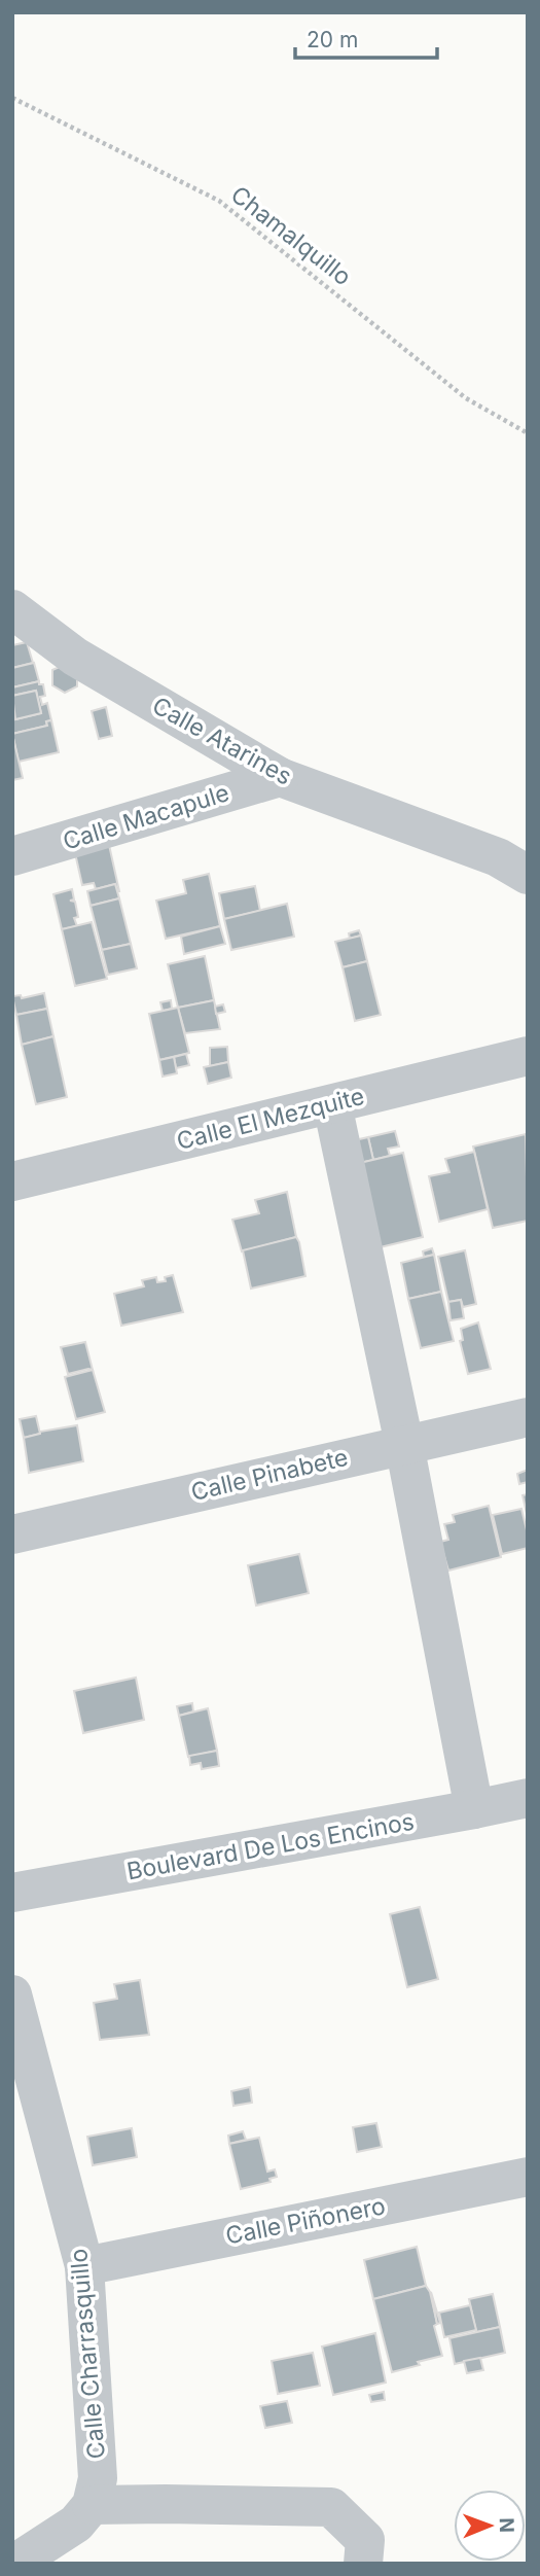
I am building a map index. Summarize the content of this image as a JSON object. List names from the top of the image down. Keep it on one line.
{"streets":{"street":["Calle Atarines","Calle Macapule","Calle El Mezquite","Calle Pinabete","Boulevard De Los Encinos","Calle Piñonero","Calle Charrasquillo"],"path":["Chamalquillo"]},"crossings":[["Calle Atarines","Calle Macapule"],["Calle Piñonero","Calle Charrasquillo"]],"scale_bar":"20 m","north":"right"}
